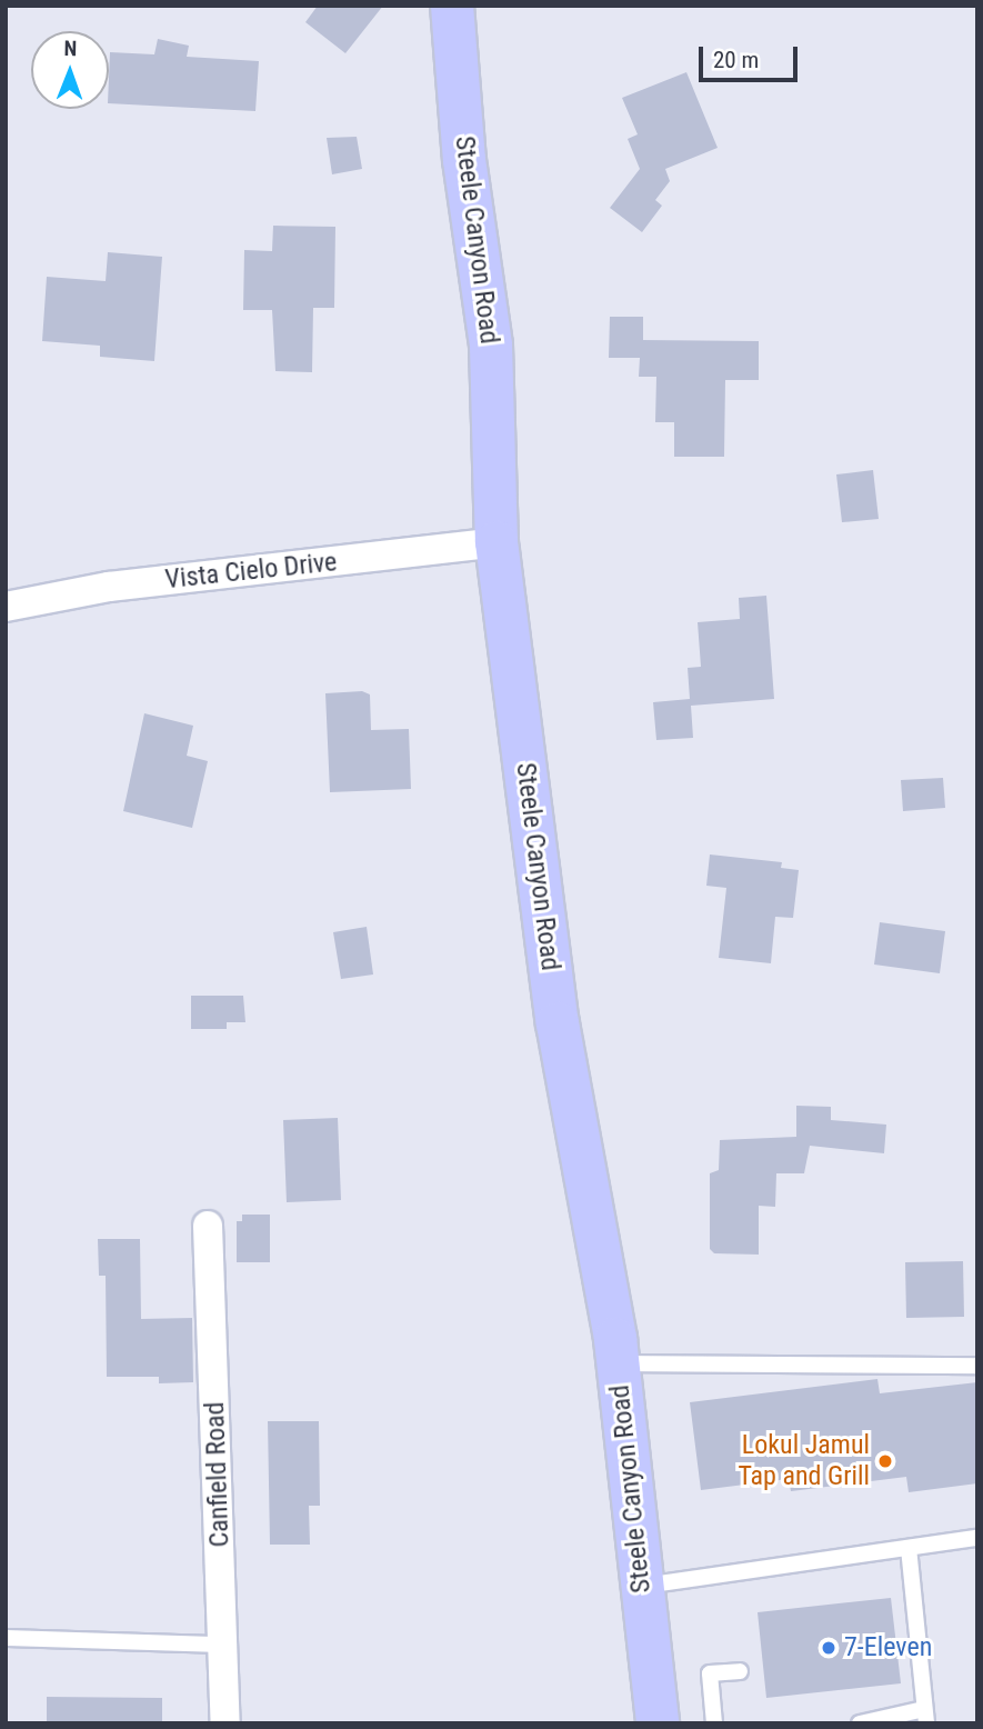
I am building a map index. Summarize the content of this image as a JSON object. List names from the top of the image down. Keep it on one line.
{"streets":{"street":["Steele Canyon Road","Vista Cielo Drive","Canfield Road"]},"crossings":[["Steele Canyon Road","Vista Cielo Drive"]],"places":["Lokul Jamul Tap and Grill","7-Eleven"],"scale_bar":"20 m","north":"top"}
